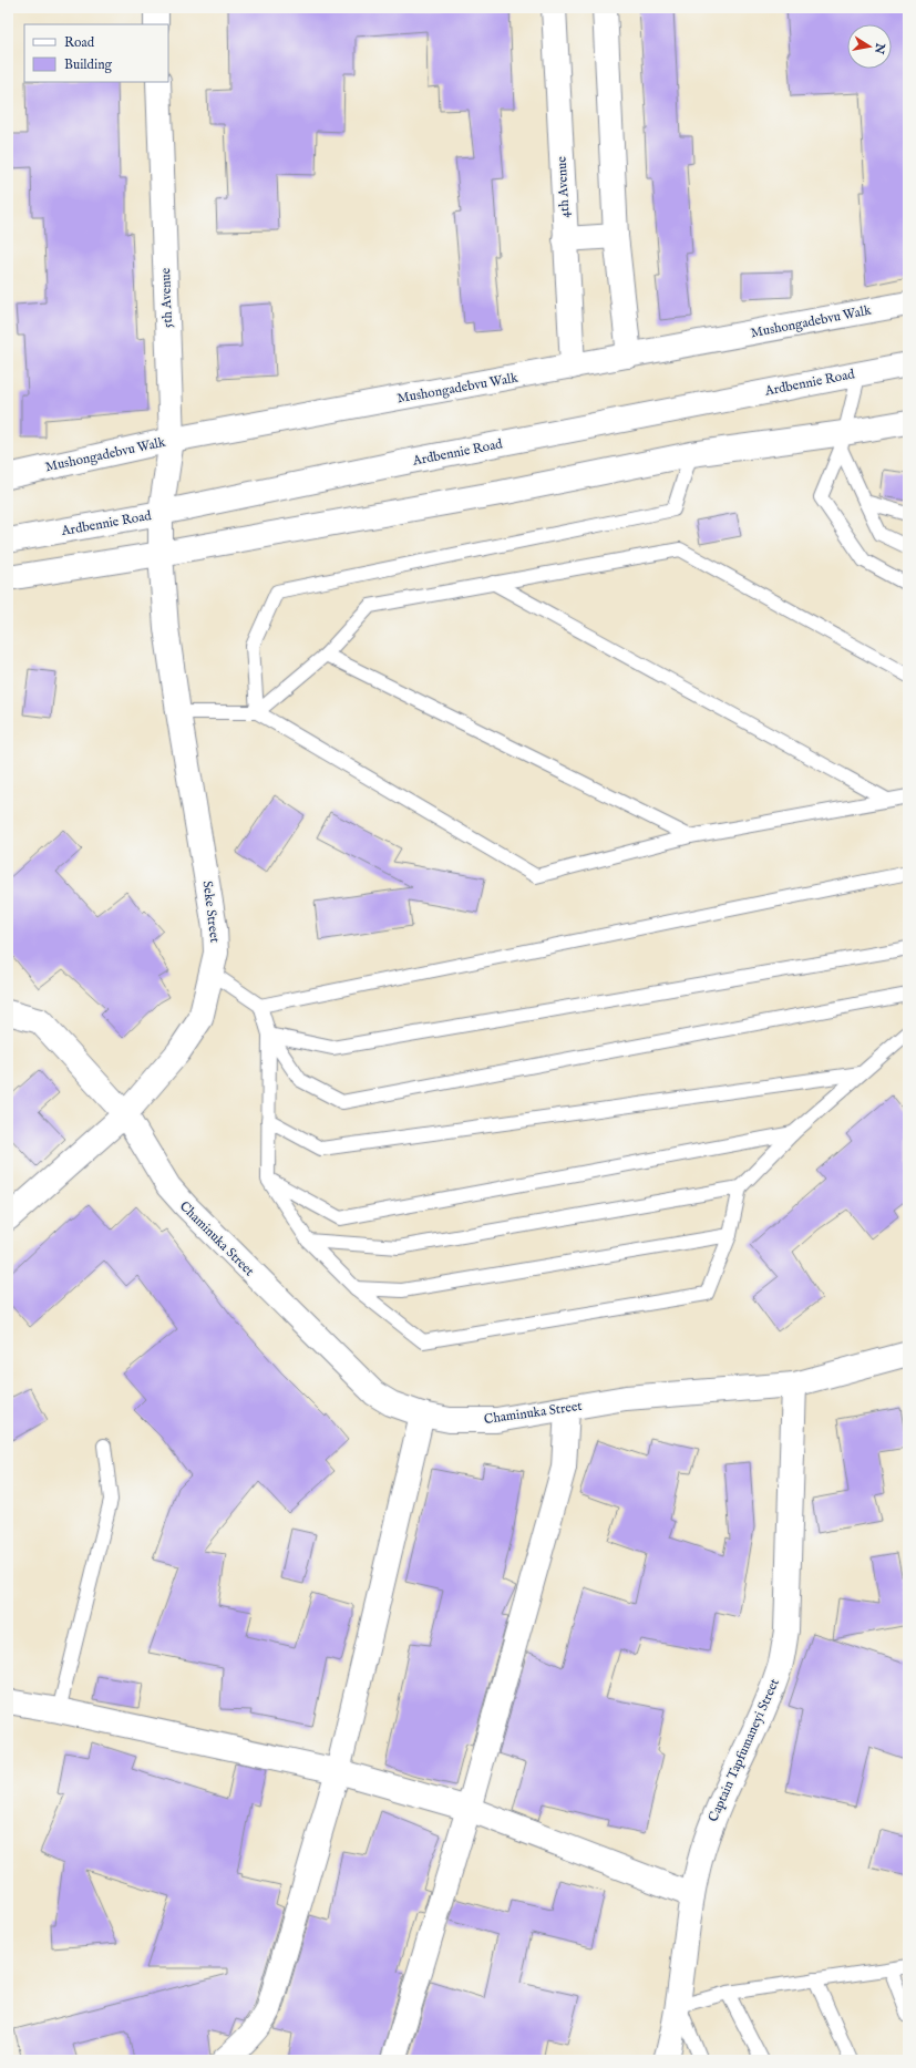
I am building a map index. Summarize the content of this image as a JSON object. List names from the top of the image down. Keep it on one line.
{"streets":{"street":["4th Avenue","5th Avenue","Mushongadebvu Walk","Ardbennie Road","Seke Street","Chaminuka Street","Captain Tapfumaneyi Street"]},"crossings":[["4th Avenue","Mushongadebvu Walk"],["5th Avenue","Mushongadebvu Walk"],["5th Avenue","Ardbennie Road"],["5th Avenue","Seke Street"],["Seke Street","Chaminuka Street"],["Chaminuka Street","Captain Tapfumaneyi Street"]],"legend":["Road","Building"],"north":"right"}
